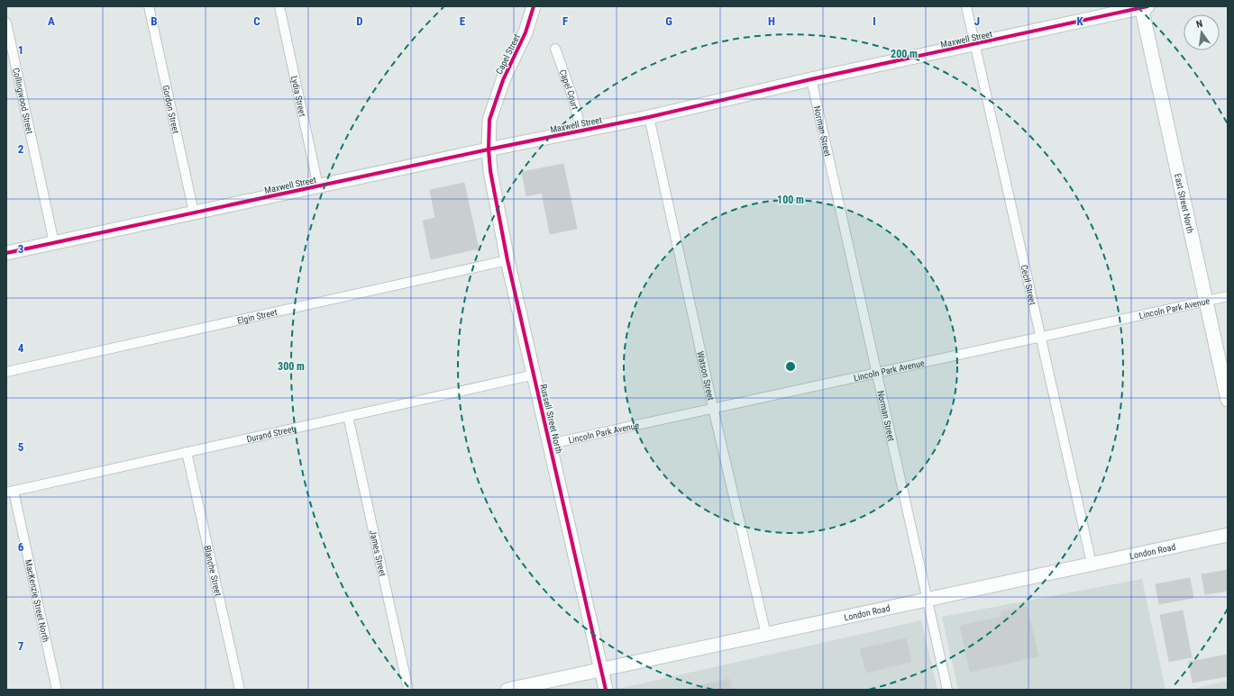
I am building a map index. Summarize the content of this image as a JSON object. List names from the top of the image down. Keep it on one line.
{"streets":{"street":["Maxwell Street","Capel Street","Capel Court","Lydia Street","Collingwood Street","Gordon Street","Norman Street","East Street North","Cecil Street","Lincoln Park Avenue","Elgin Street","Watson Street","Russell Street North","Durand Street","London Road","James Street","Blanche Street","MacKenzie Street North"]},"crossings":[["Maxwell Street","Capel Street"],["Maxwell Street","Capel Court"],["Maxwell Street","Lydia Street"],["Maxwell Street","Collingwood Street"],["Maxwell Street","Gordon Street"],["Maxwell Street","Norman Street"],["Maxwell Street","East Street North"],["Maxwell Street","Cecil Street"],["Maxwell Street","Watson Street"],["Maxwell Street","Russell Street North"],["Capel Street","Russell Street North"],["Norman Street","Lincoln Park Avenue"],["Norman Street","London Road"],["East Street North","Lincoln Park Avenue"],["Cecil Street","Lincoln Park Avenue"],["Cecil Street","London Road"],["Lincoln Park Avenue","Watson Street"],["Lincoln Park Avenue","Russell Street North"],["Elgin Street","Russell Street North"],["Watson Street","London Road"],["Russell Street North","Durand Street"],["Russell Street North","London Road"],["Durand Street","James Street"],["Durand Street","Blanche Street"],["Durand Street","MacKenzie Street North"]],"north":"top","grid":{"columns":["A","B","C","D","E","F","G","H","I","J","K"],"rows":["1","2","3","4","5","6","7"]},"rings":["200 m","100 m","300 m"]}
